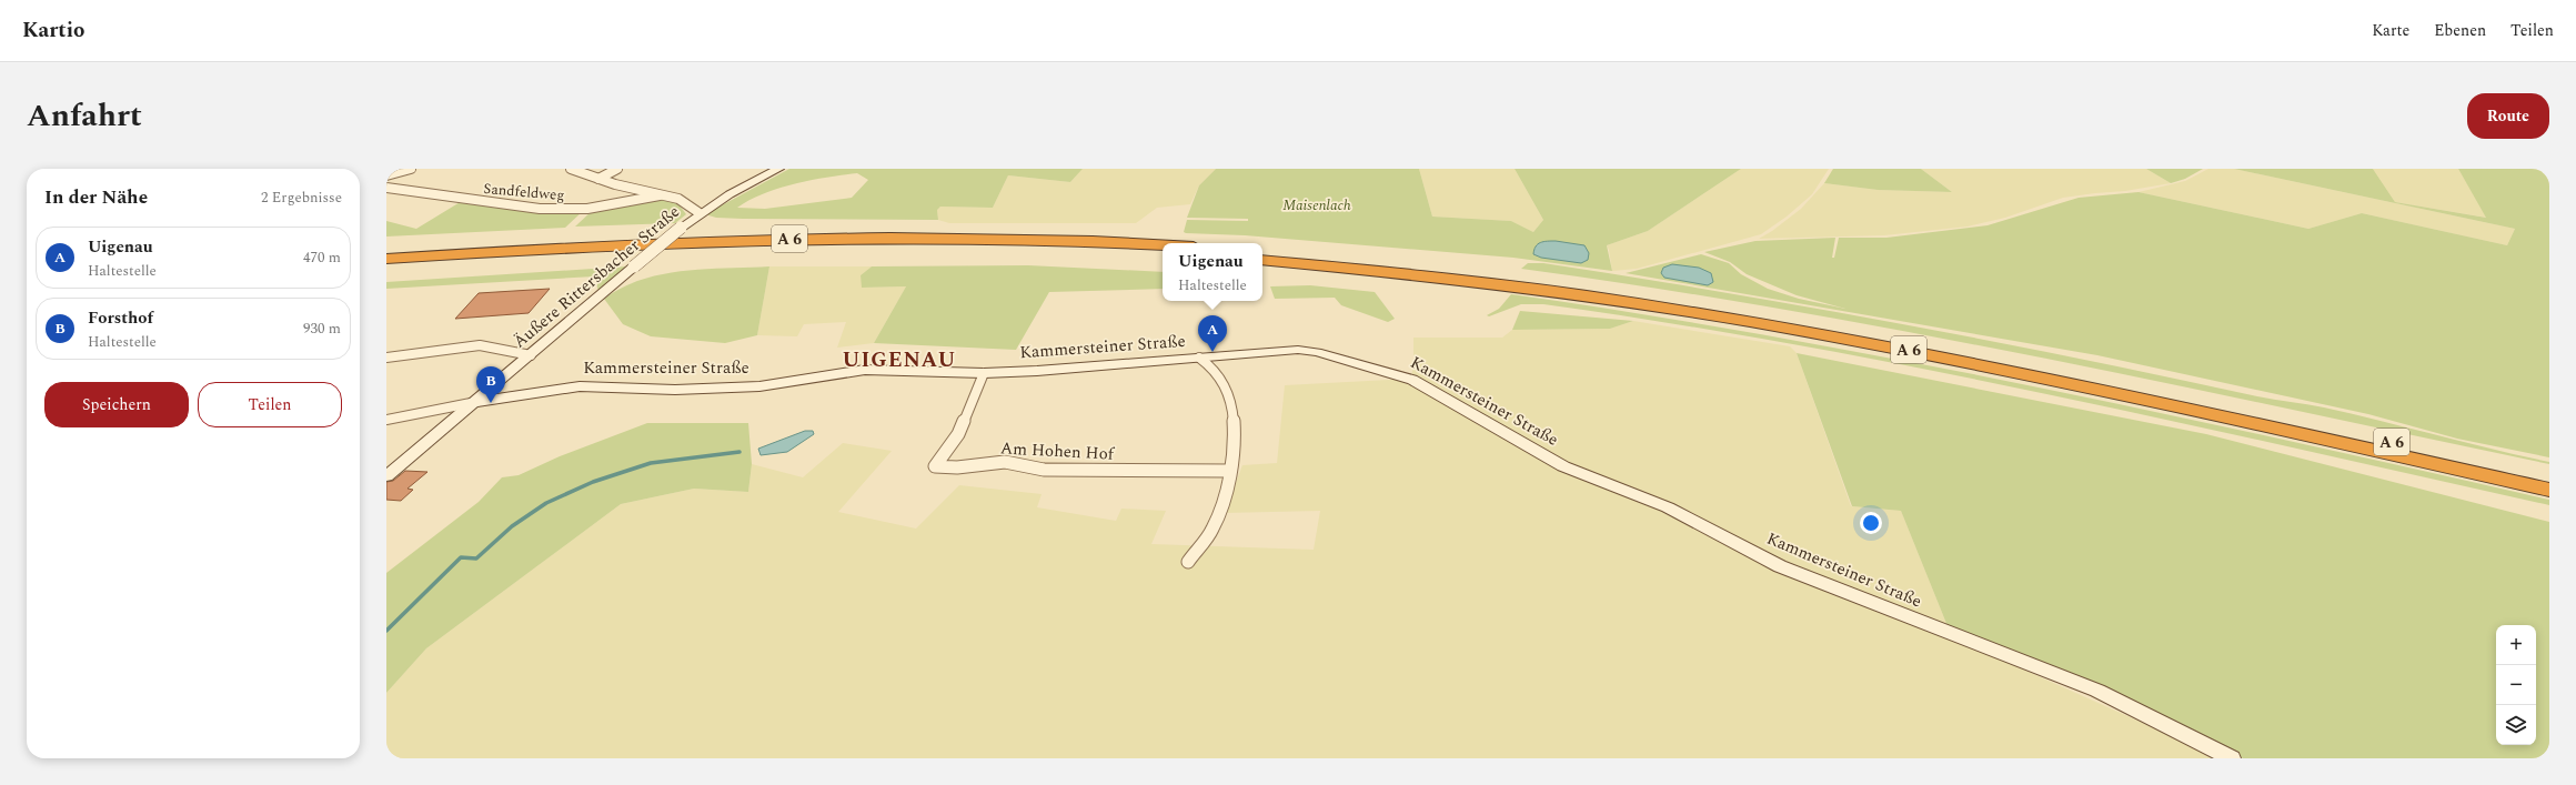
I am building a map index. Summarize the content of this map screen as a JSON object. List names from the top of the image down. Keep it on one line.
{"streets":{"highway":["A 6"],"street":["Sandfeldweg","Äußere Rittersbacher Straße","Kammersteiner Straße","Am Hohen Hof"]},"crossings":[["Äußere Rittersbacher Straße","Kammersteiner Straße"],["Kammersteiner Straße","Am Hohen Hof"]],"districts":["UIGENAU"],"parks":["Maisenlach"],"page":{"header":"Kartio","nav":["Karte","Ebenen","Teilen"],"title":"Anfahrt","buttons":["Route",["Speichern","Teilen"]],"heading":["In der Nähe","2 Ergebnisse"],"list":[{"mark":"A","name":"Uigenau","note":"Haltestelle","value":"470 m"},{"mark":"B","name":"Forsthof","note":"Haltestelle","value":"930 m"}],"popup":["Uigenau","Haltestelle"],"pins":["A","B"],"map_buttons":["+","−"]}}
